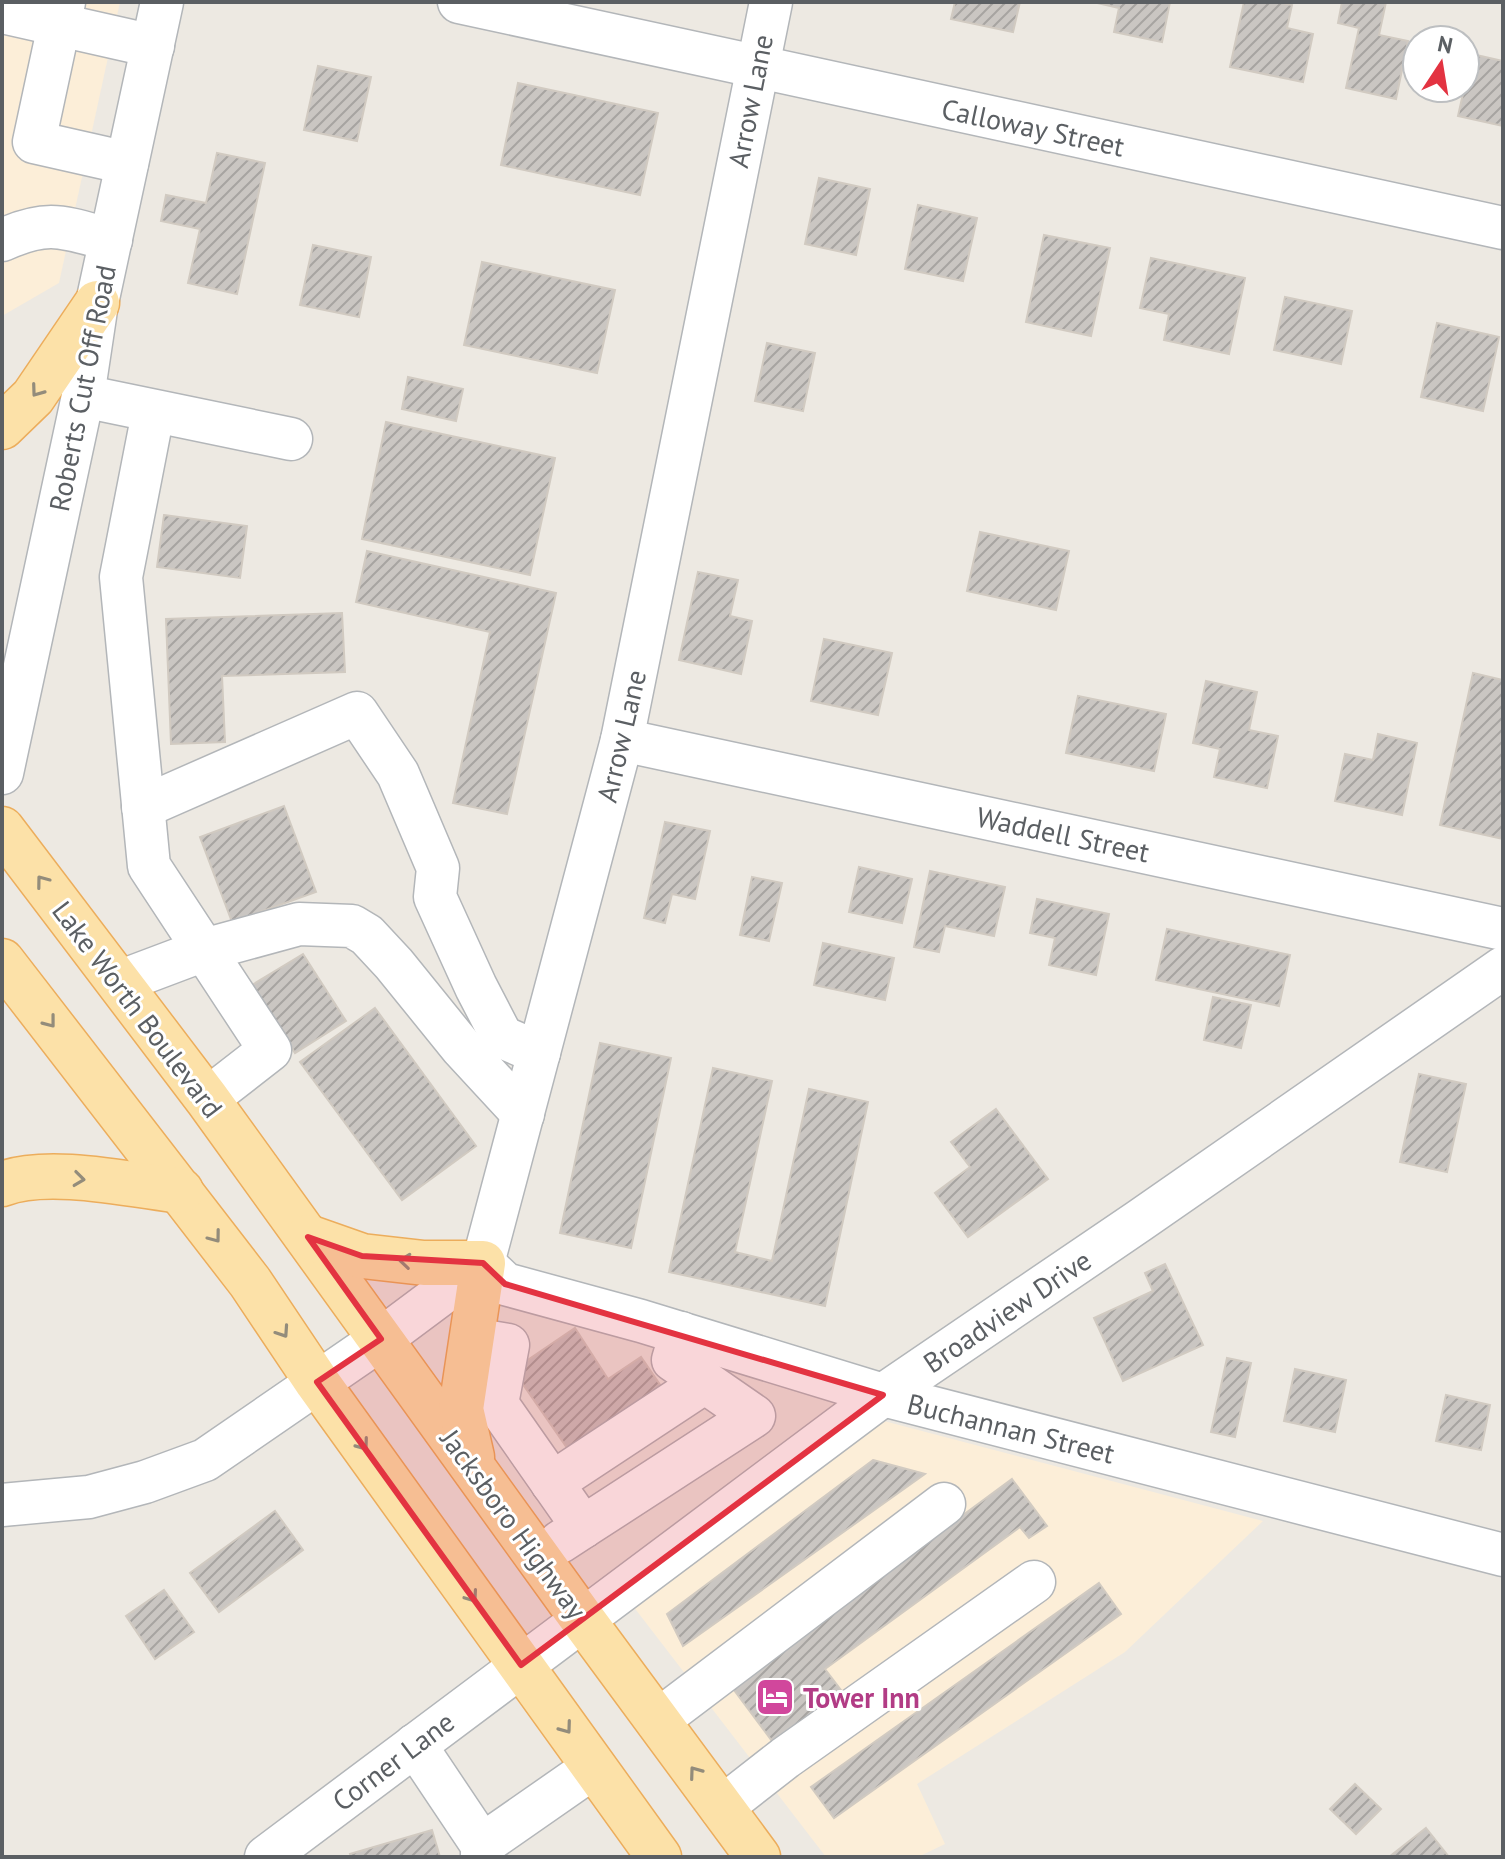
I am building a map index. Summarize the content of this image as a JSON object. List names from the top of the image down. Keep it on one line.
{"streets":{"main road":["Lake Worth Boulevard","Jacksboro Highway"],"street":["Arrow Lane","Calloway Street","Roberts Cut Off Road","Waddell Street","Broadview Drive","Buchannan Street","Corner Lane"]},"crossings":[["Arrow Lane","Calloway Street"],["Arrow Lane","Waddell Street"],["Arrow Lane","Buchannan Street"],["Lake Worth Boulevard","Jacksboro Highway"],["Broadview Drive","Buchannan Street"],["Broadview Drive","Jacksboro Highway"],["Broadview Drive","Corner Lane"]],"places":{"hotel":["Tower Inn"]},"north":"top"}
